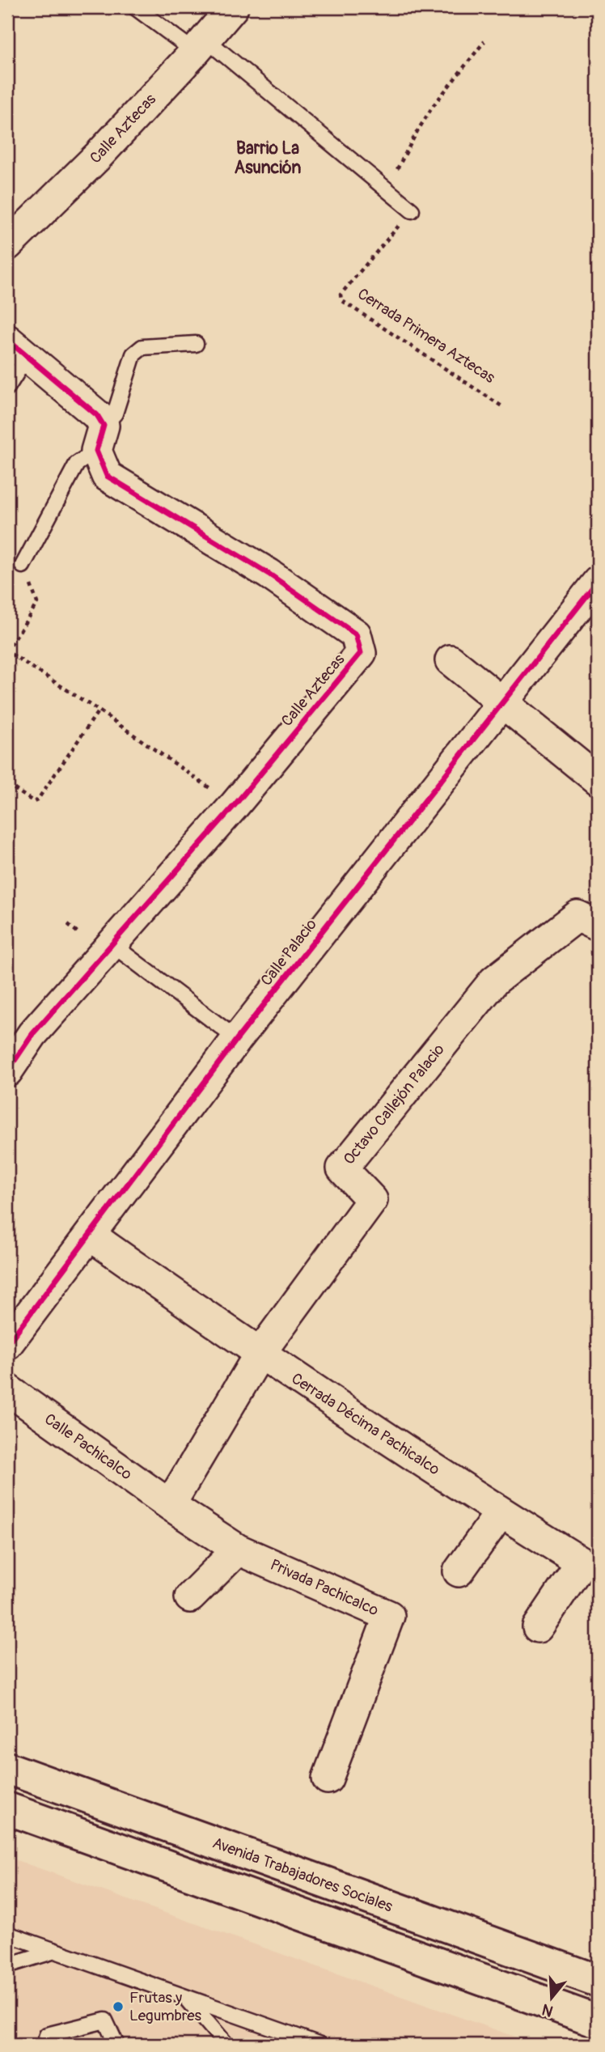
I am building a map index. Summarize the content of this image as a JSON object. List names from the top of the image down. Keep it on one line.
{"streets":{"main road":["Avenida Trabajadores Sociales"],"street":["Calle Aztecas","Calle Palacio","Octavo Callejón Palacio","Cerrada Décima Pachicalco","Calle Pachicalco","Privada Pachicalco"],"path":["Cerrada Primera Aztecas"]},"crossings":[["Calle Palacio","Cerrada Décima Pachicalco"],["Octavo Callejón Palacio","Cerrada Décima Pachicalco"],["Octavo Callejón Palacio","Calle Pachicalco"],["Octavo Callejón Palacio","Privada Pachicalco"],["Calle Pachicalco","Privada Pachicalco"]],"districts":["Barrio La Asunción"],"places":["Frutas y Legumbres"],"north":"bottom"}
